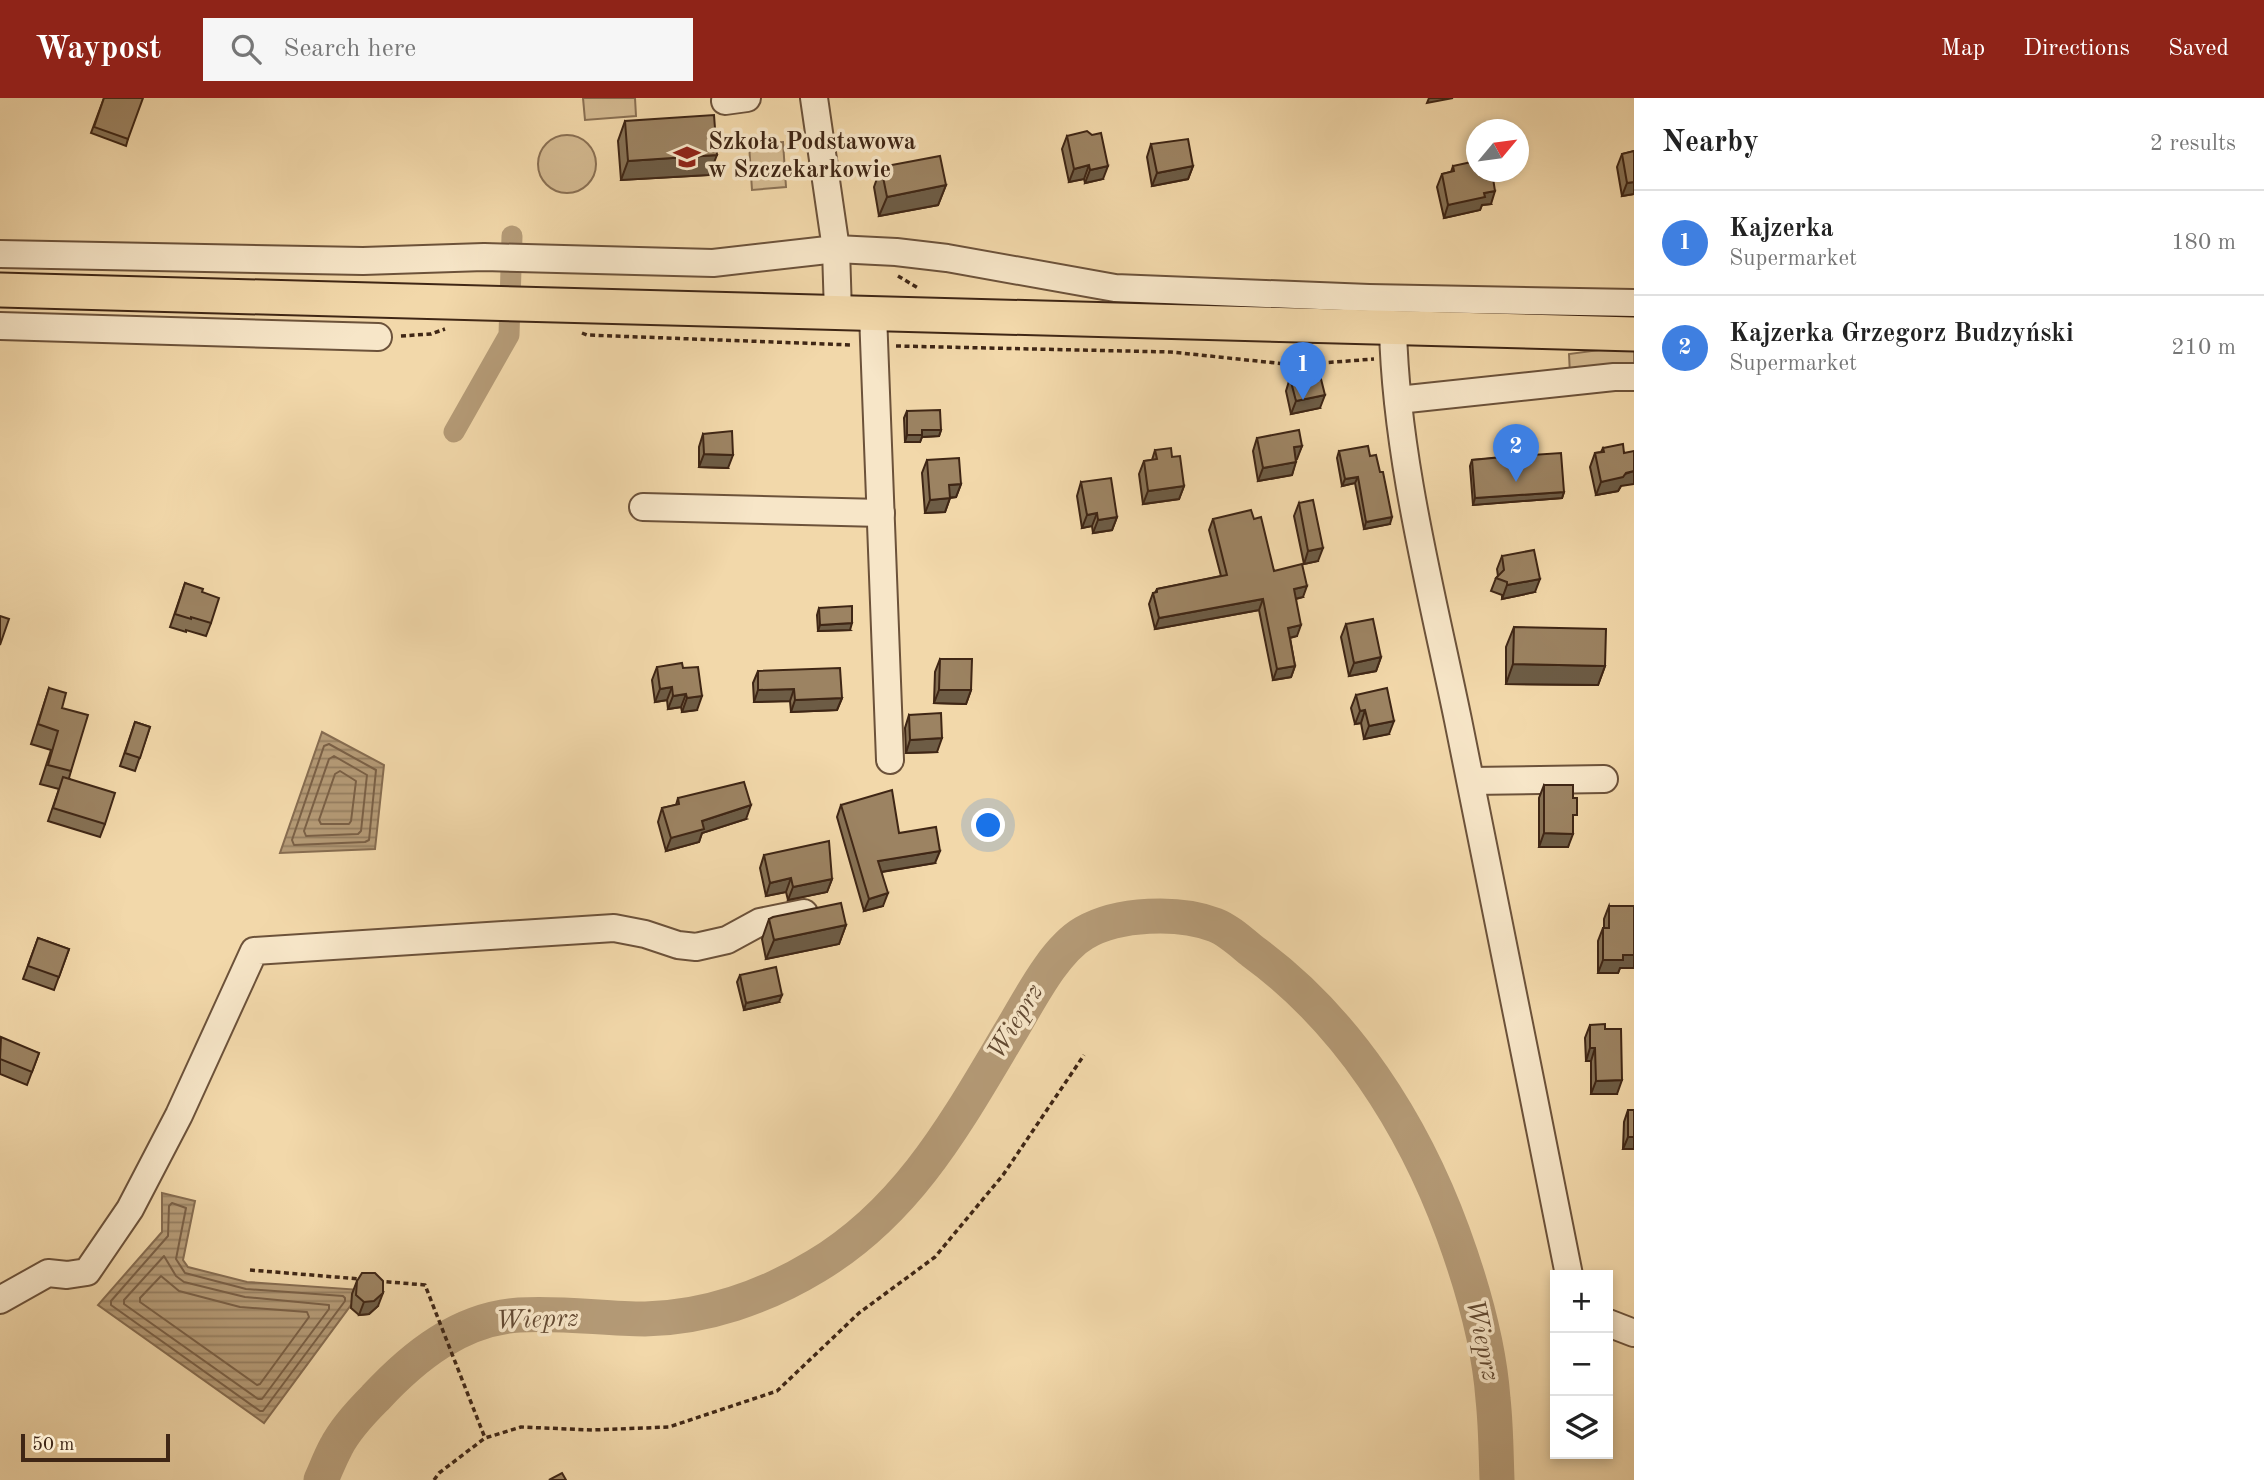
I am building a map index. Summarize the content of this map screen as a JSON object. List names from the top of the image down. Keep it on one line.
{"water":["Wieprz"],"places":{"school or university":["Szkoła Podstawowa w Szczekarkowie"]},"scale_bar":"50 m","north":"top right","page":{"header":"Waypost","search":"Search here","nav":["Map","Directions","Saved"],"heading":["Nearby","2 results"],"list":[{"mark":"1","name":"Kajzerka","note":"Supermarket","value":"180 m"},{"mark":"2","name":"Kajzerka Grzegorz Budzyński","note":"Supermarket","value":"210 m"}],"pins":["1","2"],"map_buttons":["+","−"],"scale":"50 m"}}
